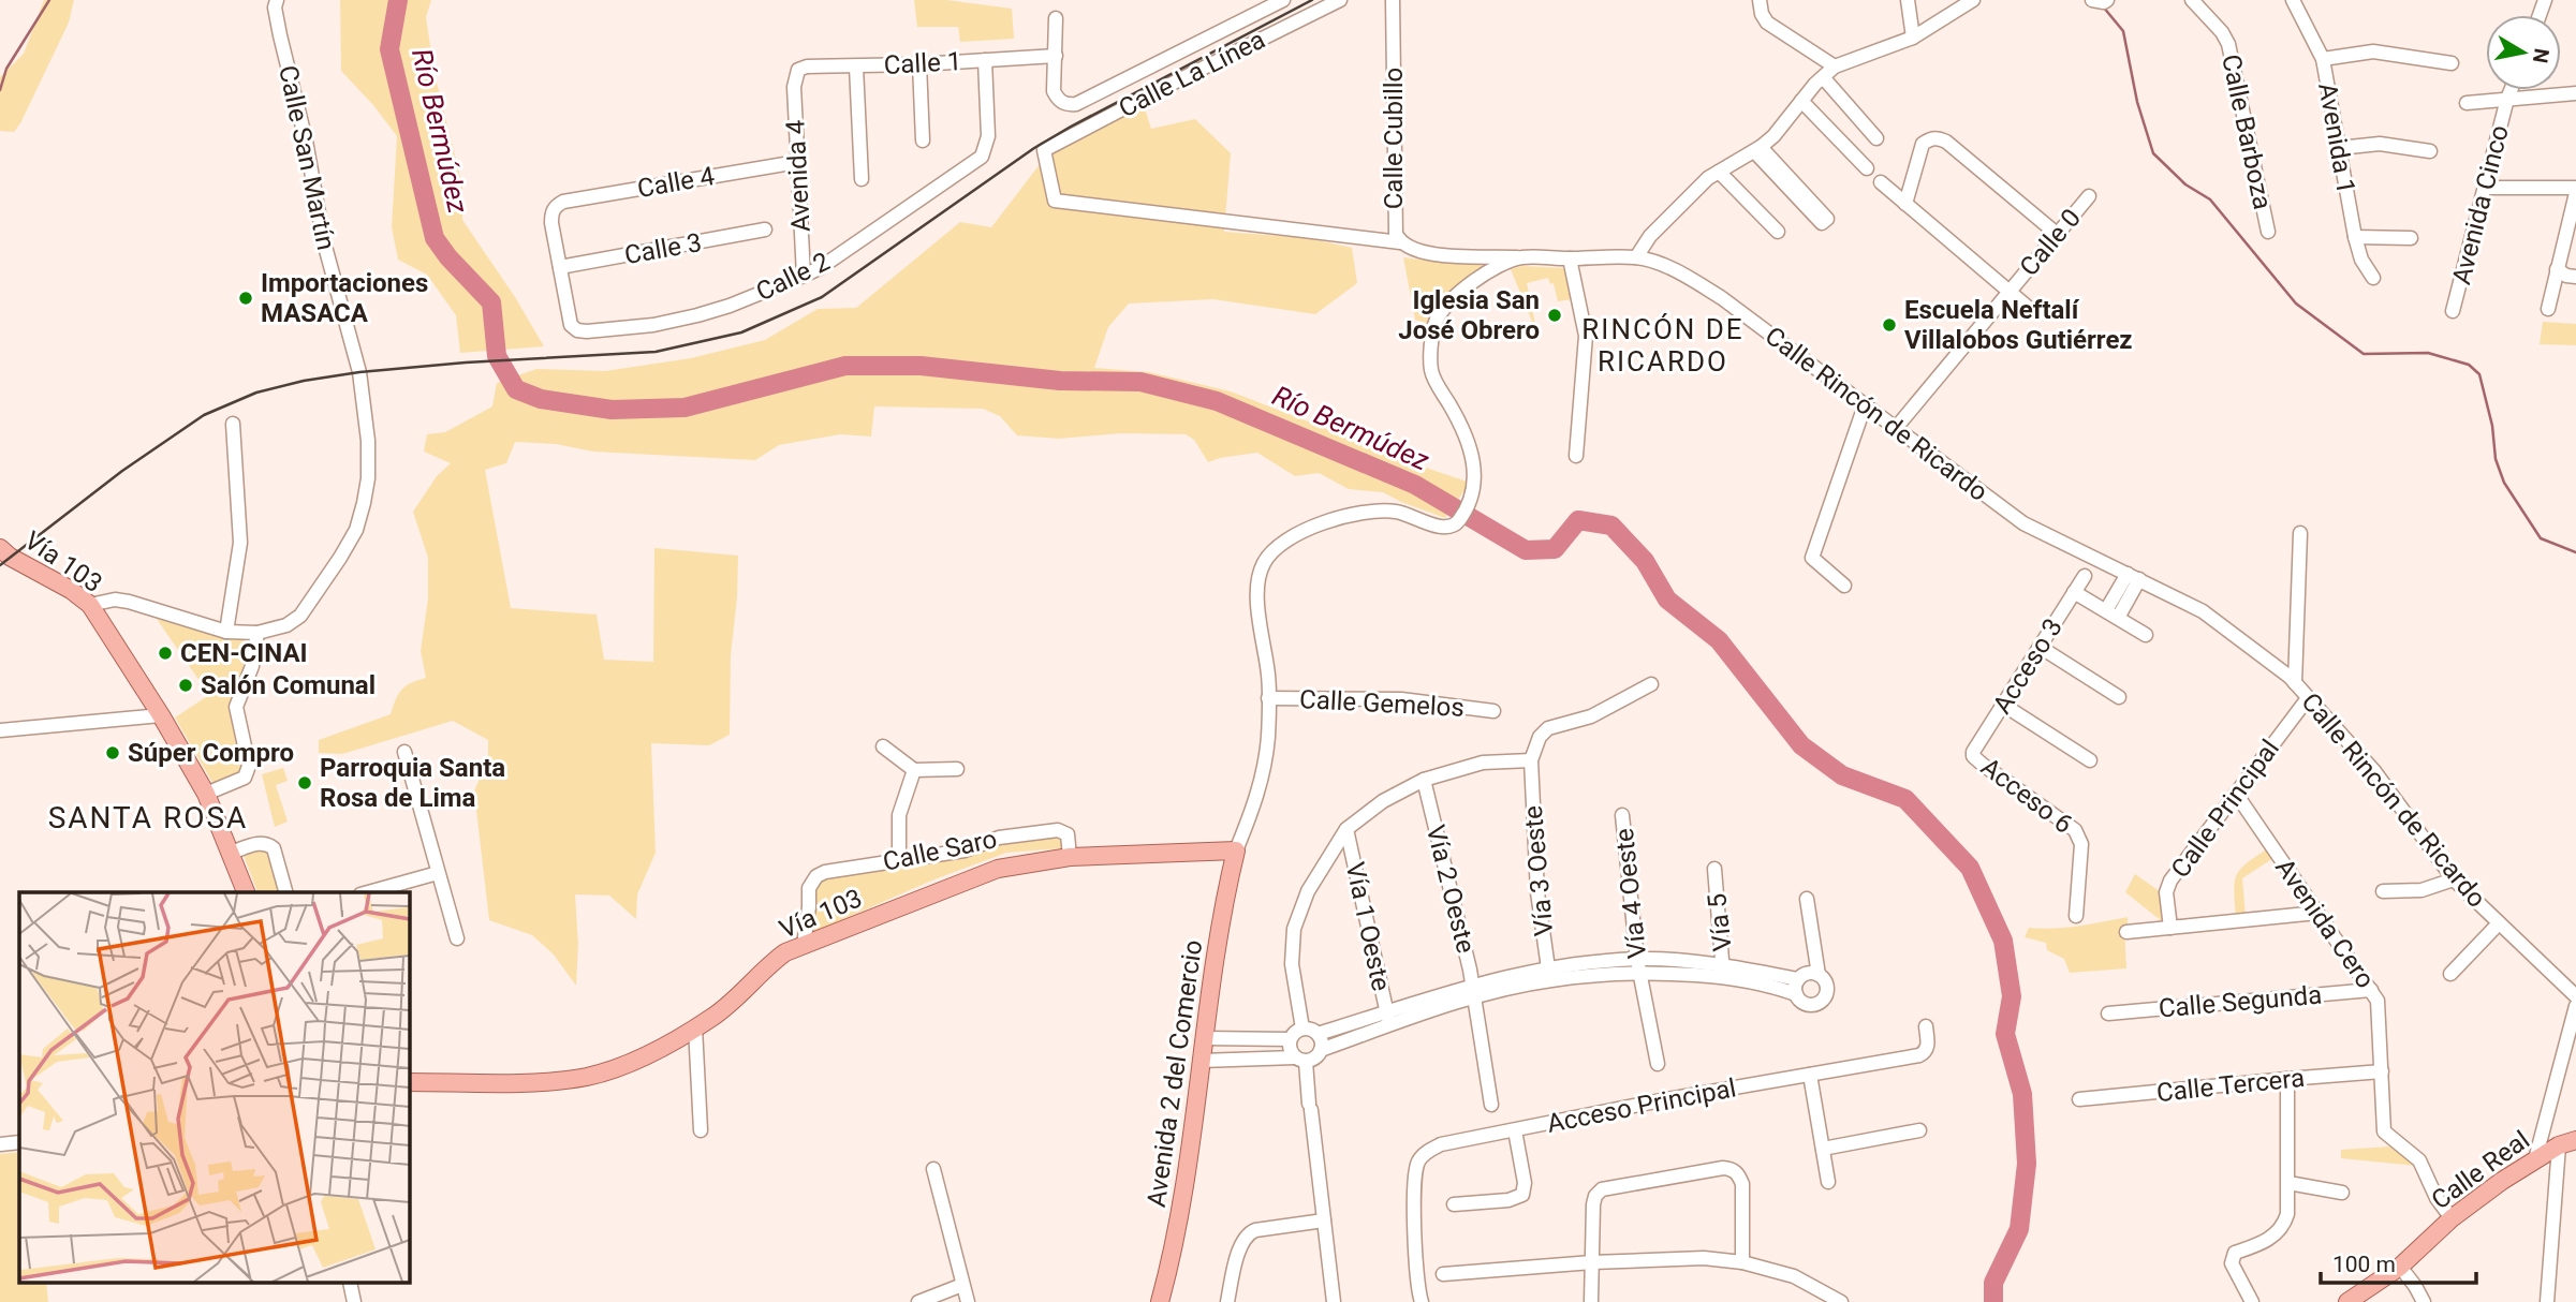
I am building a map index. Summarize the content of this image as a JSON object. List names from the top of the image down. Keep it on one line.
{"streets":{"main road":["Vía 103","Avenida 2 del Comercio","Calle Real"],"street":["Calle 1","Calle La Línea","Calle Barboza","Calle Cubillo","Avenida 1","Calle San Martín","Avenida 4","Calle 4","Avenida Cinco","Calle 0","Calle 3","Calle 2","Calle Rincón de Ricardo","Acceso 3","Calle Gemelos","Acceso 6","Calle Principal","Calle Saro","Vía 3 Oeste","Vía 2 Oeste","Vía 4 Oeste","Vía 5","Avenida Cero","Vía 1 Oeste","Calle Segunda","Calle Tercera","Acceso Principal"]},"crossings":[["Calle 1","Avenida 4"],["Calle 1","Calle 2"],["Calle La Línea","Calle Cubillo"],["Calle Cubillo","Calle Rincón de Ricardo"],["Calle San Martín","Vía 103"],["Avenida 4","Calle 4"],["Avenida 4","Calle 2"],["Calle 4","Calle 3"],["Calle 4","Calle 2"],["Calle 0","Calle Rincón de Ricardo"],["Calle 3","Calle 2"],["Calle Rincón de Ricardo","Calle Principal"],["Vía 103","Calle Saro"],["Vía 103","Avenida 2 del Comercio"],["Acceso 3","Acceso 6"],["Calle Principal","Avenida Cero"],["Avenida Cero","Calle Segunda"],["Avenida Cero","Calle Tercera"],["Avenida Cero","Calle Real"]],"districts":["RINCÓN DE RICARDO","SANTA ROSA"],"water":["Río Bermúdez"],"places":["Importaciones MASACA","Iglesia San José Obrero","Escuela Neftalí Villalobos Gutiérrez","CEN-CINAI","Salón Comunal","Súper Compro","Parroquia Santa Rosa de Lima"],"scale_bar":"100 m","north":"right"}
